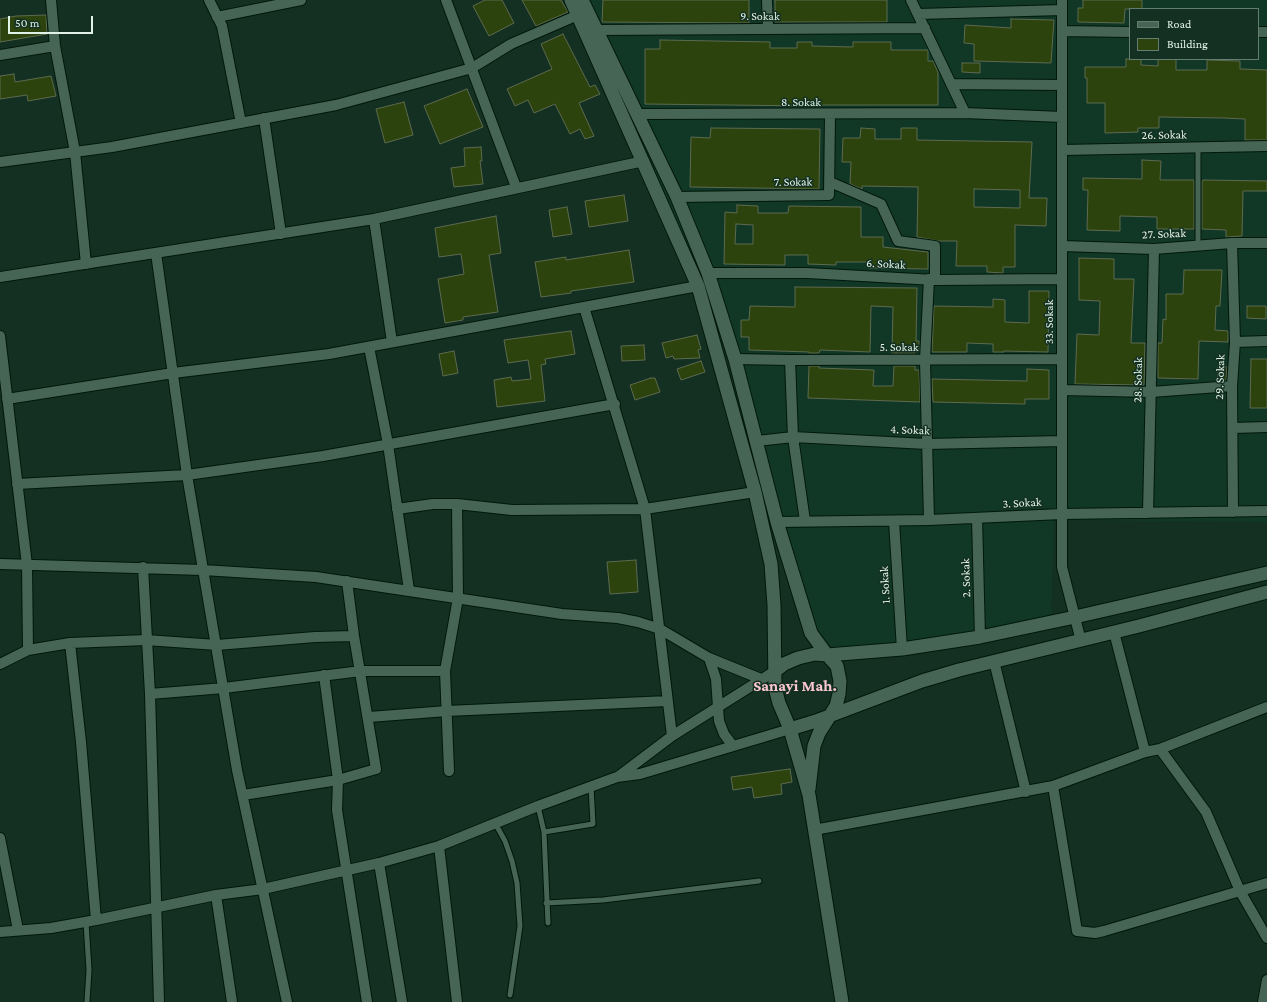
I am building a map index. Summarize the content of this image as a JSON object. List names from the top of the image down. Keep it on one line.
{"streets":{"street":["9. Sokak","8. Sokak","26. Sokak","7. Sokak","27. Sokak","6. Sokak","33. Sokak","5. Sokak","29. Sokak","28. Sokak","4. Sokak","3. Sokak","2. Sokak","1. Sokak"]},"crossings":[["8. Sokak","7. Sokak"],["8. Sokak","33. Sokak"],["26. Sokak","33. Sokak"],["27. Sokak","33. Sokak"],["27. Sokak","29. Sokak"],["27. Sokak","28. Sokak"],["6. Sokak","33. Sokak"],["33. Sokak","5. Sokak"],["33. Sokak","4. Sokak"],["33. Sokak","3. Sokak"],["29. Sokak","3. Sokak"],["28. Sokak","3. Sokak"],["3. Sokak","2. Sokak"],["3. Sokak","1. Sokak"]],"districts":["Sanayi Mah."],"legend":["Road","Building"],"scale_bar":"50 m"}
